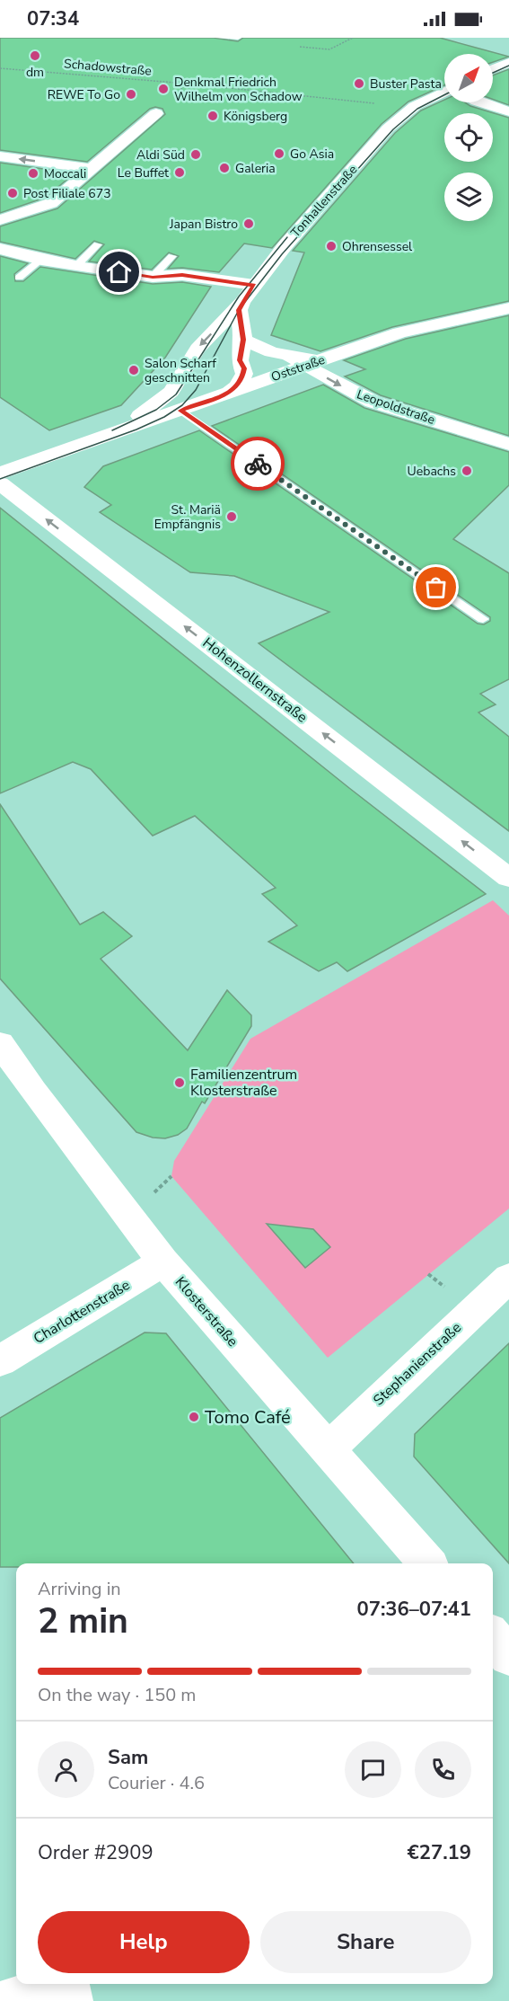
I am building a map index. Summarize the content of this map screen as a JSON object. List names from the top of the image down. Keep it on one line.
{"streets":{"street":["Tonhallenstraße","Oststraße","Leopoldstraße","Hohenzollernstraße","Charlottenstraße","Klosterstraße","Stephanienstraße"],"path":["Schadowstraße"]},"crossings":[["Tonhallenstraße","Oststraße"],["Oststraße","Leopoldstraße"],["Charlottenstraße","Klosterstraße"],["Klosterstraße","Stephanienstraße"]],"one_way":["Leopoldstraße","Hohenzollernstraße"],"places":["dm","Buster Pasta","Denkmal Friedrich Wilhelm von Schadow","REWE To Go","Königsberg","Go Asia","Aldi Süd","Galeria","Le Buffet","Moccali","Post Filiale 673","Japan Bistro","Ohrensessel","Salon Scharf geschnitten","Uebachs","St. Mariä Empfängnis","Familienzentrum Klosterstraße","Tomo Café"],"north":"top right","page":{"status":"07:34","heading":["2 min","Arriving in","07:36–07:41"],"panel":["Sam","Courier · 4.6","Order #2909","€27.19"],"bar":"On the way · 150 m","buttons":["Help","Share"]}}
